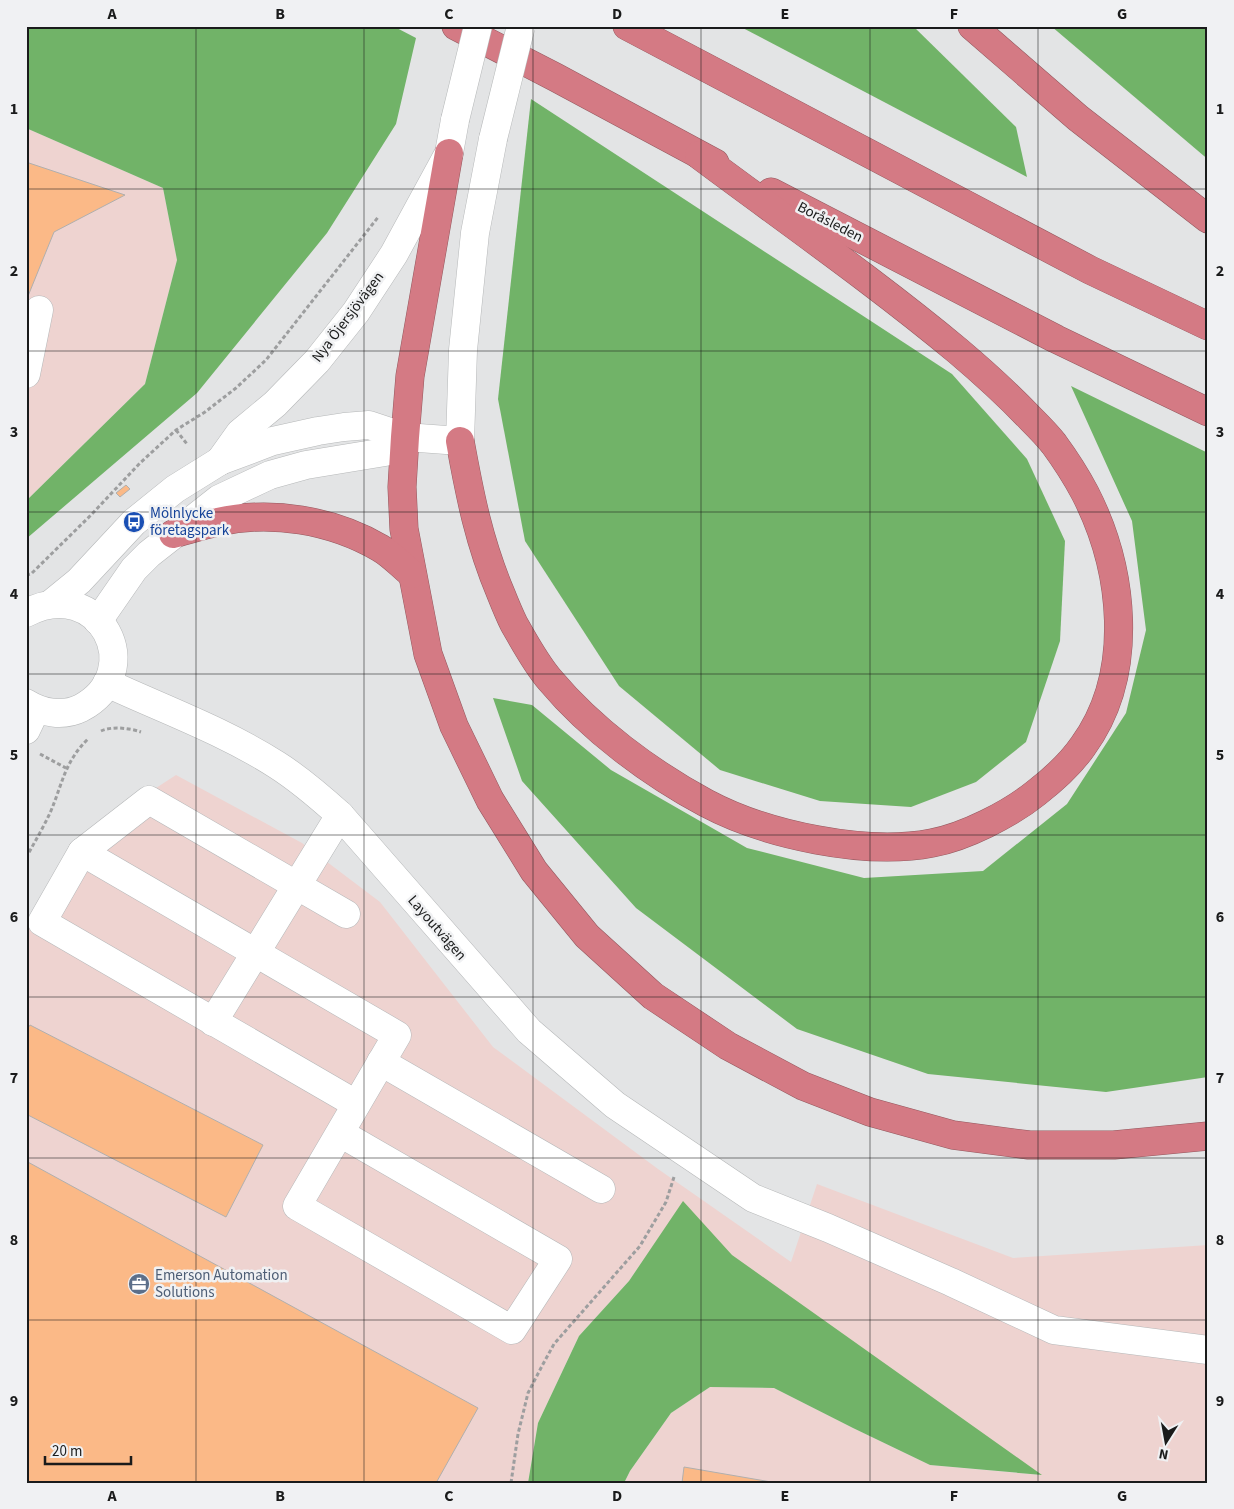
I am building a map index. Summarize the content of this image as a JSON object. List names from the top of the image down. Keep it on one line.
{"streets":{"highway":["Boråsleden"],"street":["Nya Öjersjövägen","Layoutvägen"]},"crossings":[["Nya Öjersjövägen","Layoutvägen"]],"places":{"bus stop":["Mölnlycke företagspark"],"office":["Emerson Automation Solutions"]},"scale_bar":"20 m","north":"bottom","grid":{"columns":["A","B","C","D","E","F","G"],"rows":["1","2","3","4","5","6","7","8","9"]}}
